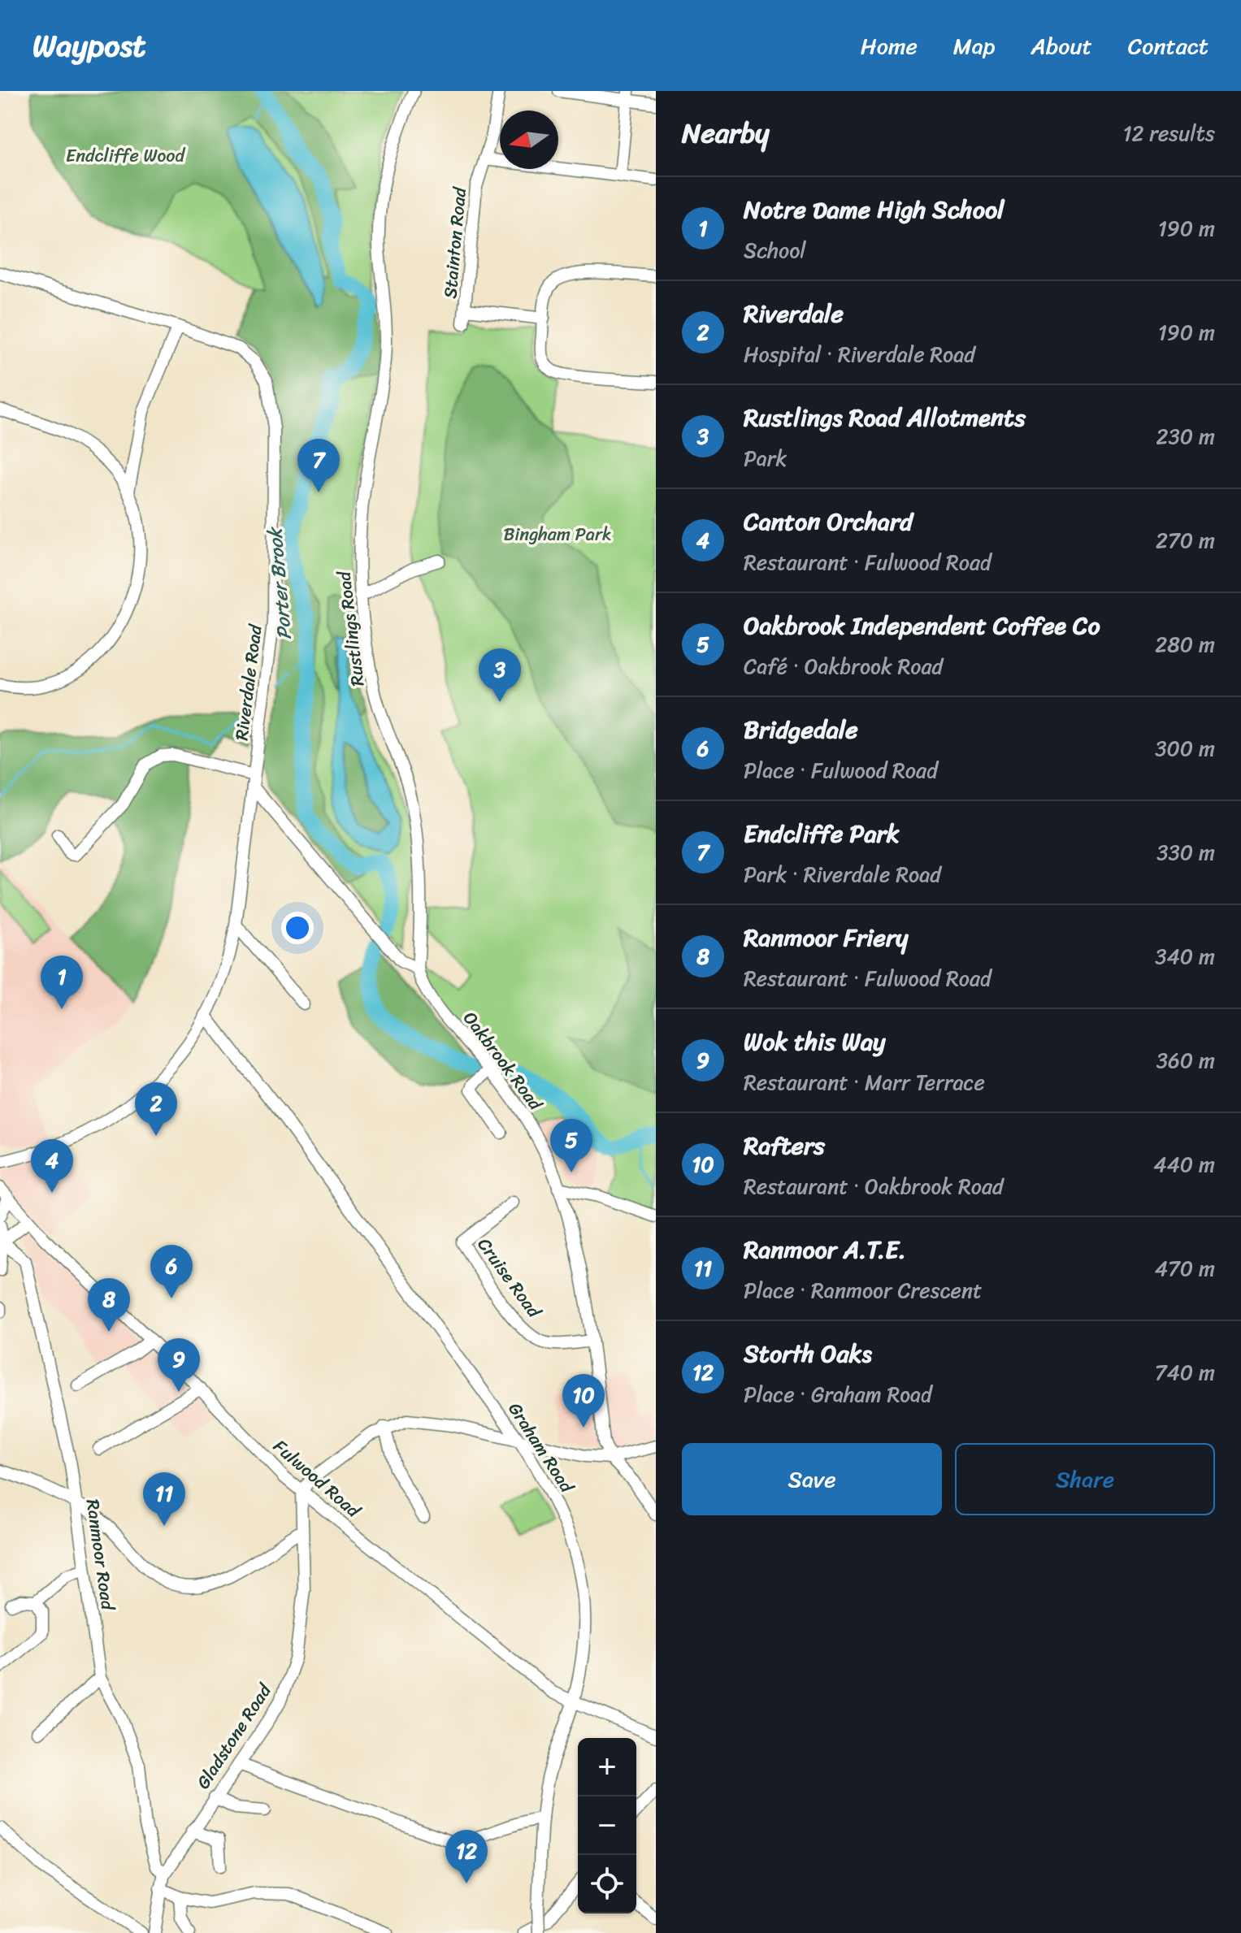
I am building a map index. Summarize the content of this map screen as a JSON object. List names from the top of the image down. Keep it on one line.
{"streets":{"street":["Stainton Road","Rustlings Road","Riverdale Road","Oakbrook Road","Cruise Road","Graham Road","Fulwood Road","Ranmoor Road","Gladstone Road"]},"crossings":[["Rustlings Road","Oakbrook Road"],["Riverdale Road","Oakbrook Road"],["Riverdale Road","Graham Road"],["Oakbrook Road","Cruise Road"],["Graham Road","Fulwood Road"],["Fulwood Road","Gladstone Road"],["Ranmoor Road","Gladstone Road"]],"water":["Porter Brook"],"parks":["Endcliffe Wood","Bingham Park"],"north":"left","page":{"header":"Waypost","nav":["Home","Map","About","Contact"],"heading":["Nearby","12 results"],"list":[{"mark":"1","name":"Notre Dame High School","note":"School","value":"190 m"},{"mark":"2","name":"Riverdale","note":"Hospital · Riverdale Road","value":"190 m"},{"mark":"3","name":"Rustlings Road Allotments","note":"Park","value":"230 m"},{"mark":"4","name":"Canton Orchard","note":"Restaurant · Fulwood Road","value":"270 m"},{"mark":"5","name":"Oakbrook Independent Coffee Co","note":"Café · Oakbrook Road","value":"280 m"},{"mark":"6","name":"Bridgedale","note":"Place · Fulwood Road","value":"300 m"},{"mark":"7","name":"Endcliffe Park","note":"Park · Riverdale Road","value":"330 m"},{"mark":"8","name":"Ranmoor Friery","note":"Restaurant · Fulwood Road","value":"340 m"},{"mark":"9","name":"Wok this Way","note":"Restaurant · Marr Terrace","value":"360 m"},{"mark":"10","name":"Rafters","note":"Restaurant · Oakbrook Road","value":"440 m"},{"mark":"11","name":"Ranmoor A.T.E.","note":"Place · Ranmoor Crescent","value":"470 m"},{"mark":"12","name":"Storth Oaks","note":"Place · Graham Road","value":"740 m"}],"pins":["7","3","1","2","5","4","6","8","9","10","11","12"],"buttons":["Save","Share"],"map_buttons":["+","−"]}}
